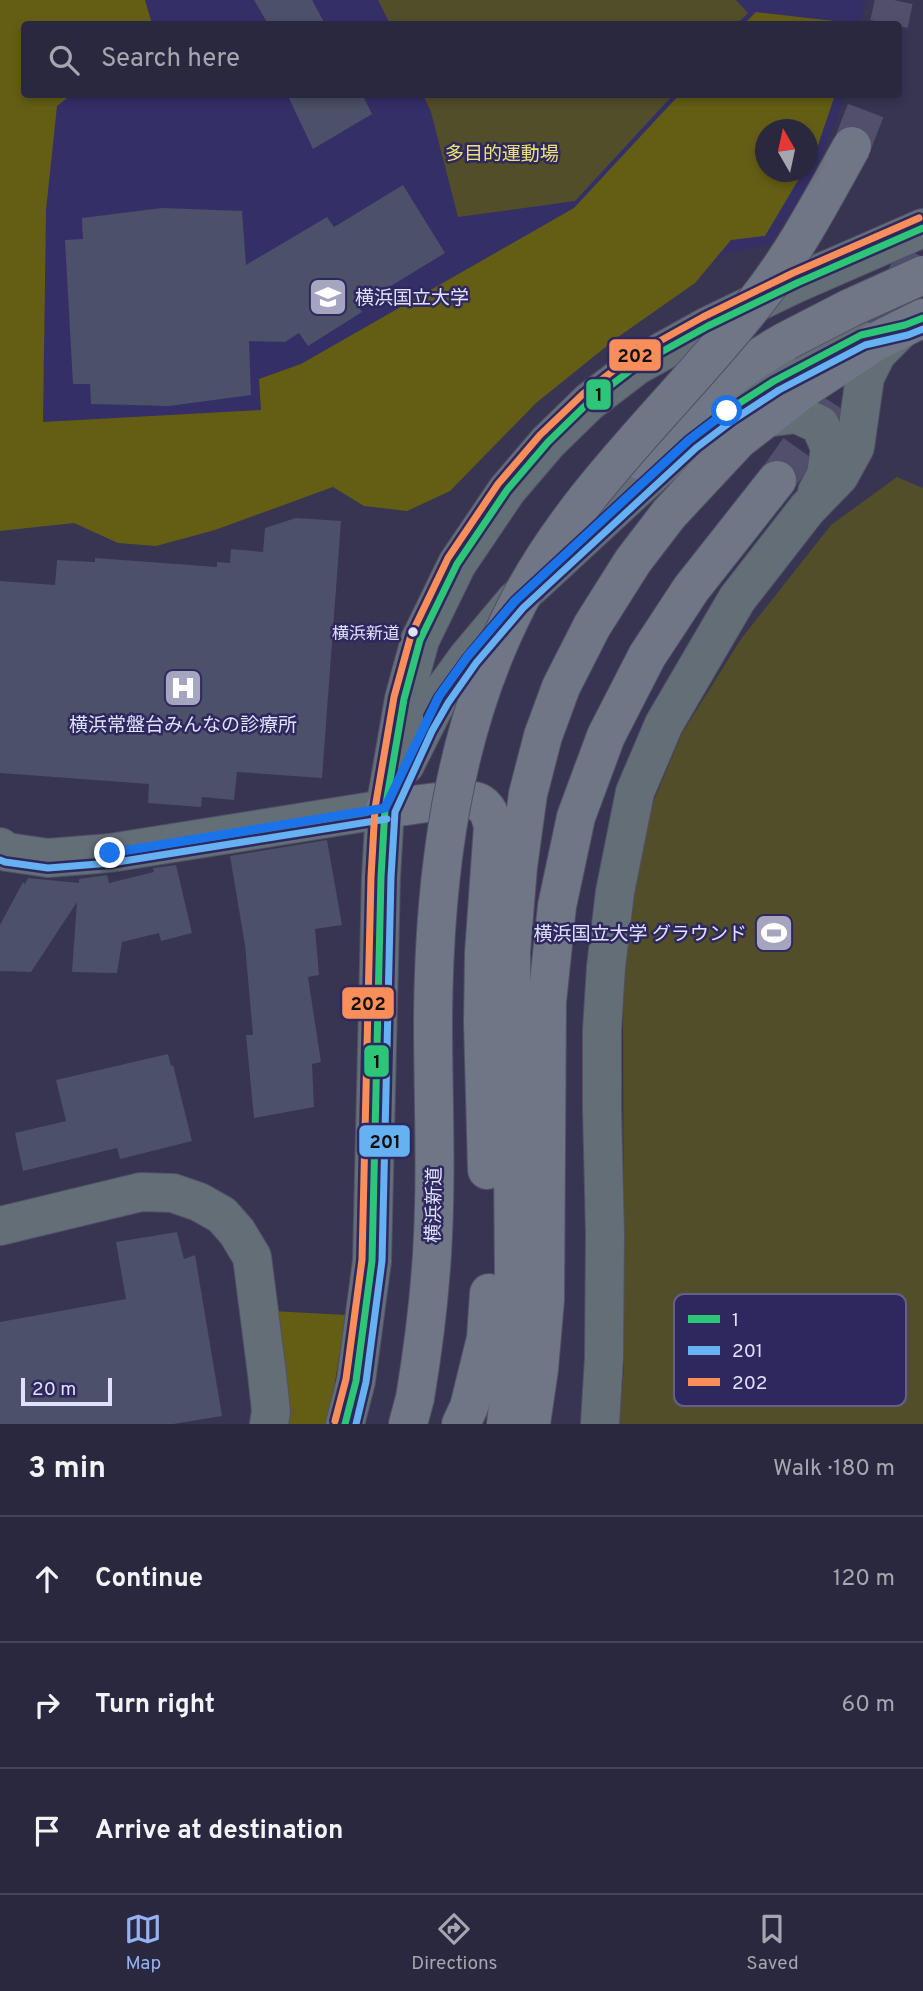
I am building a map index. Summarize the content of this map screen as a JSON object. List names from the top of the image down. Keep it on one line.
{"streets":{"highway":["横浜新道"]},"parks":["多目的運動場"],"places":{"school or university":["横浜国立大学"],"other":["横浜新道"],"hospital":["横浜常盤台みんなの診療所"],"sports":["横浜国立大学 グラウンド"]},"lines":["transit line 202","transit line 1","transit line 201"],"legend":["1","201","202"],"scale_bar":"20 m","north":"top","page":{"search":"Search here","scale":"20 m","heading":["3 min","Walk · 180 m"],"list":[["Continue","120 m"],["Turn right","60 m"],"Arrive at destination"],"nav":["Map","Directions","Saved"]}}
